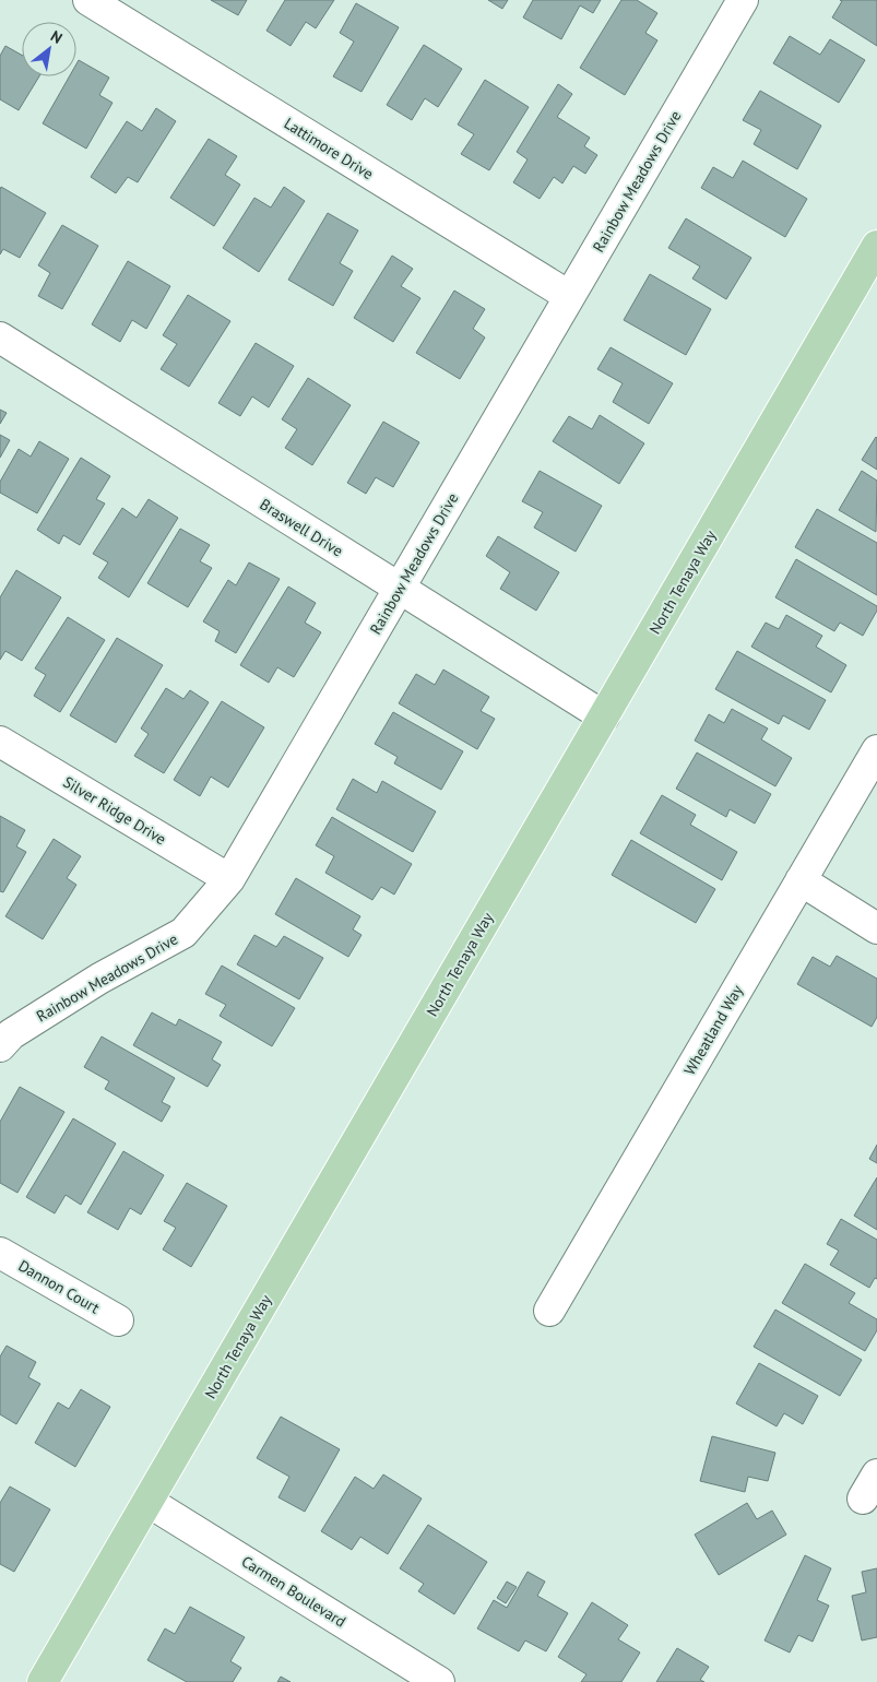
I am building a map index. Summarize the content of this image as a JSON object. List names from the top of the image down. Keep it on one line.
{"streets":{"main road":["North Tenaya Way"],"street":["Lattimore Drive","Rainbow Meadows Drive","Braswell Drive","Silver Ridge Drive","Wheatland Way","Dannon Court","Carmen Boulevard"]},"crossings":[["Lattimore Drive","Rainbow Meadows Drive"],["Rainbow Meadows Drive","Braswell Drive"],["Rainbow Meadows Drive","Silver Ridge Drive"],["Braswell Drive","North Tenaya Way"],["North Tenaya Way","Carmen Boulevard"]],"north":"top right"}
